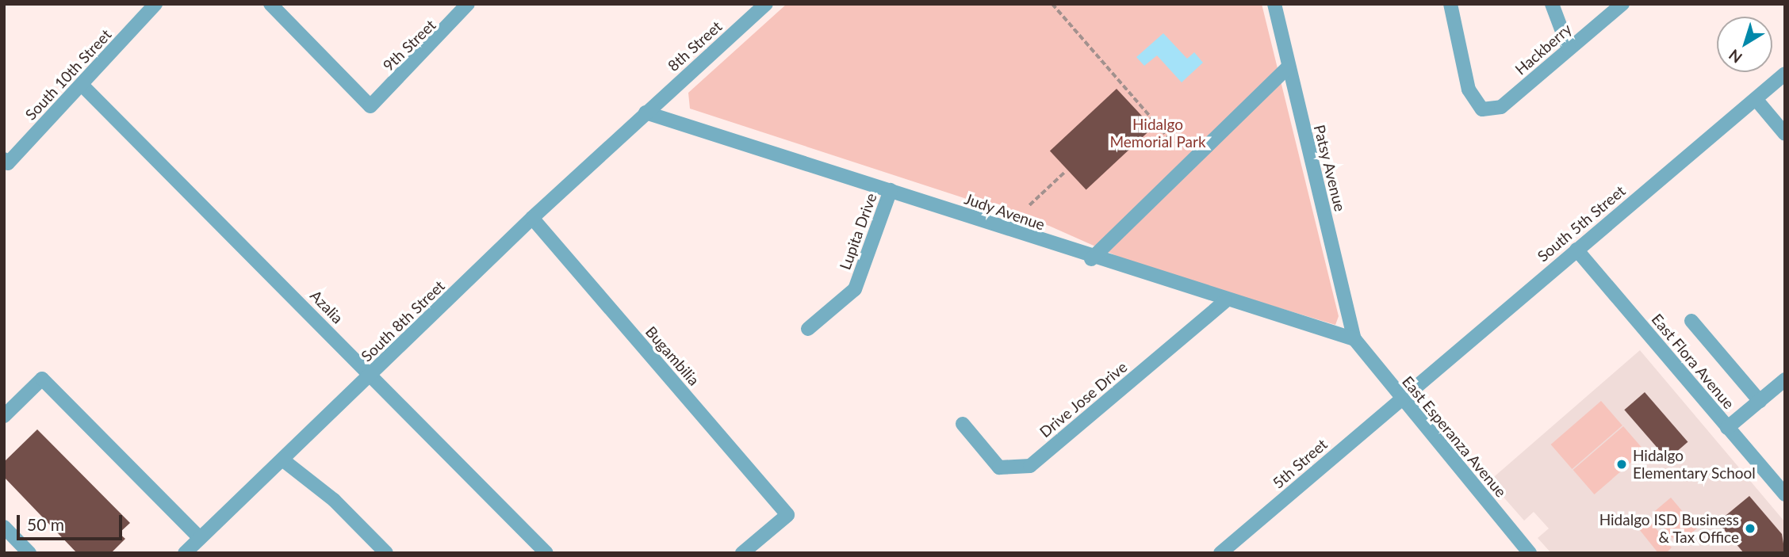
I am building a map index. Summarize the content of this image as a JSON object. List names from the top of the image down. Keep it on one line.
{"streets":{"street":["9th Street","8th Street","Hackberry","South 10th Street","Patsy Avenue","Judy Avenue","South 5th Street","Lupita Drive","Azalia","South 8th Street","Bugambilia","East Flora Avenue","Drive Jose Drive","East Esperanza Avenue","5th Street"]},"crossings":[["8th Street","Judy Avenue"],["8th Street","South 8th Street"],["South 10th Street","Azalia"],["Patsy Avenue","Judy Avenue"],["Patsy Avenue","East Esperanza Avenue"],["Judy Avenue","Lupita Drive"],["Judy Avenue","South 8th Street"],["Judy Avenue","Drive Jose Drive"],["Judy Avenue","East Esperanza Avenue"],["South 5th Street","East Flora Avenue"],["South 5th Street","East Esperanza Avenue"],["South 5th Street","5th Street"],["Azalia","South 8th Street"],["South 8th Street","Bugambilia"],["East Esperanza Avenue","5th Street"]],"parks":["Hidalgo Memorial Park"],"places":["Hidalgo Elementary School","Hidalgo ISD Business & Tax Office"],"scale_bar":"50 m","north":"bottom left"}
